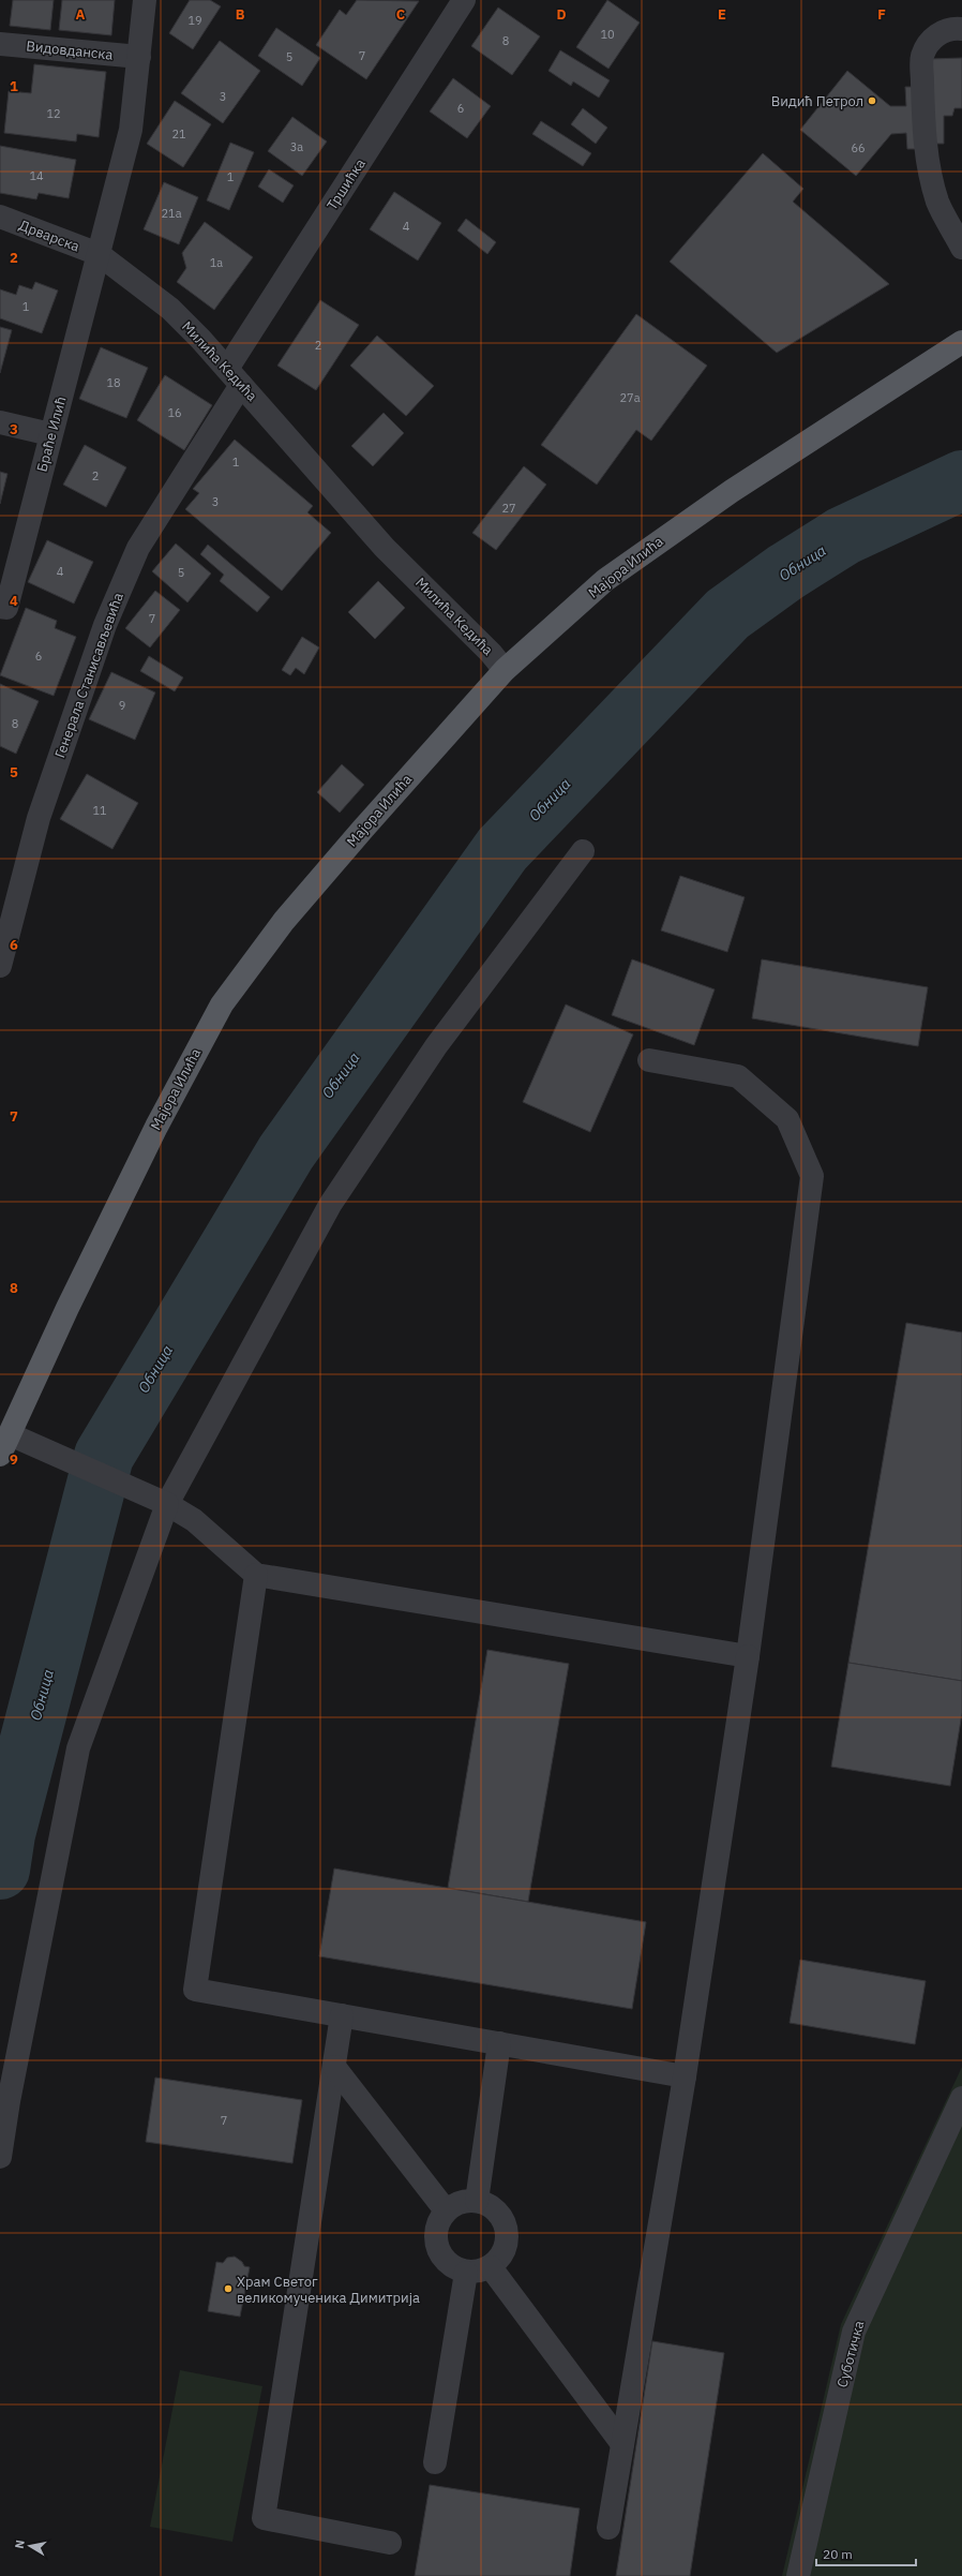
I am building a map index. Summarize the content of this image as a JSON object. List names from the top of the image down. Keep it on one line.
{"streets":{"main road":["Мајора Илића"],"street":["Видовданска","Тршићка","Дрварска","Милића Кедића","Браће Илић","Генерала Станисављевића","Суботичка"]},"crossings":[["Тршићка","Милића Кедића"],["Тршићка","Генерала Станисављевића"],["Дрварска","Милића Кедића"],["Дрварска","Браће Илић"],["Милића Кедића","Браће Илић"],["Милића Кедића","Мајора Илића"],["Милића Кедића","Генерала Станисављевића"]],"water":["Обница"],"places":["Видић Петрол","Храм Светог великомученика Димитрија"],"house_numbers":["19","10","8","7","5","3","6","12","21","3a","66","14","1","21a","4","1a","1","2","18","27a","16","1","2","3","27","4","5","7","6","9","8","11","7"],"scale_bar":"20 m","north":"left","grid":{"columns":["A","B","C","D","E","F"],"rows":["1","2","3","4","5","6","7","8","9"]}}
